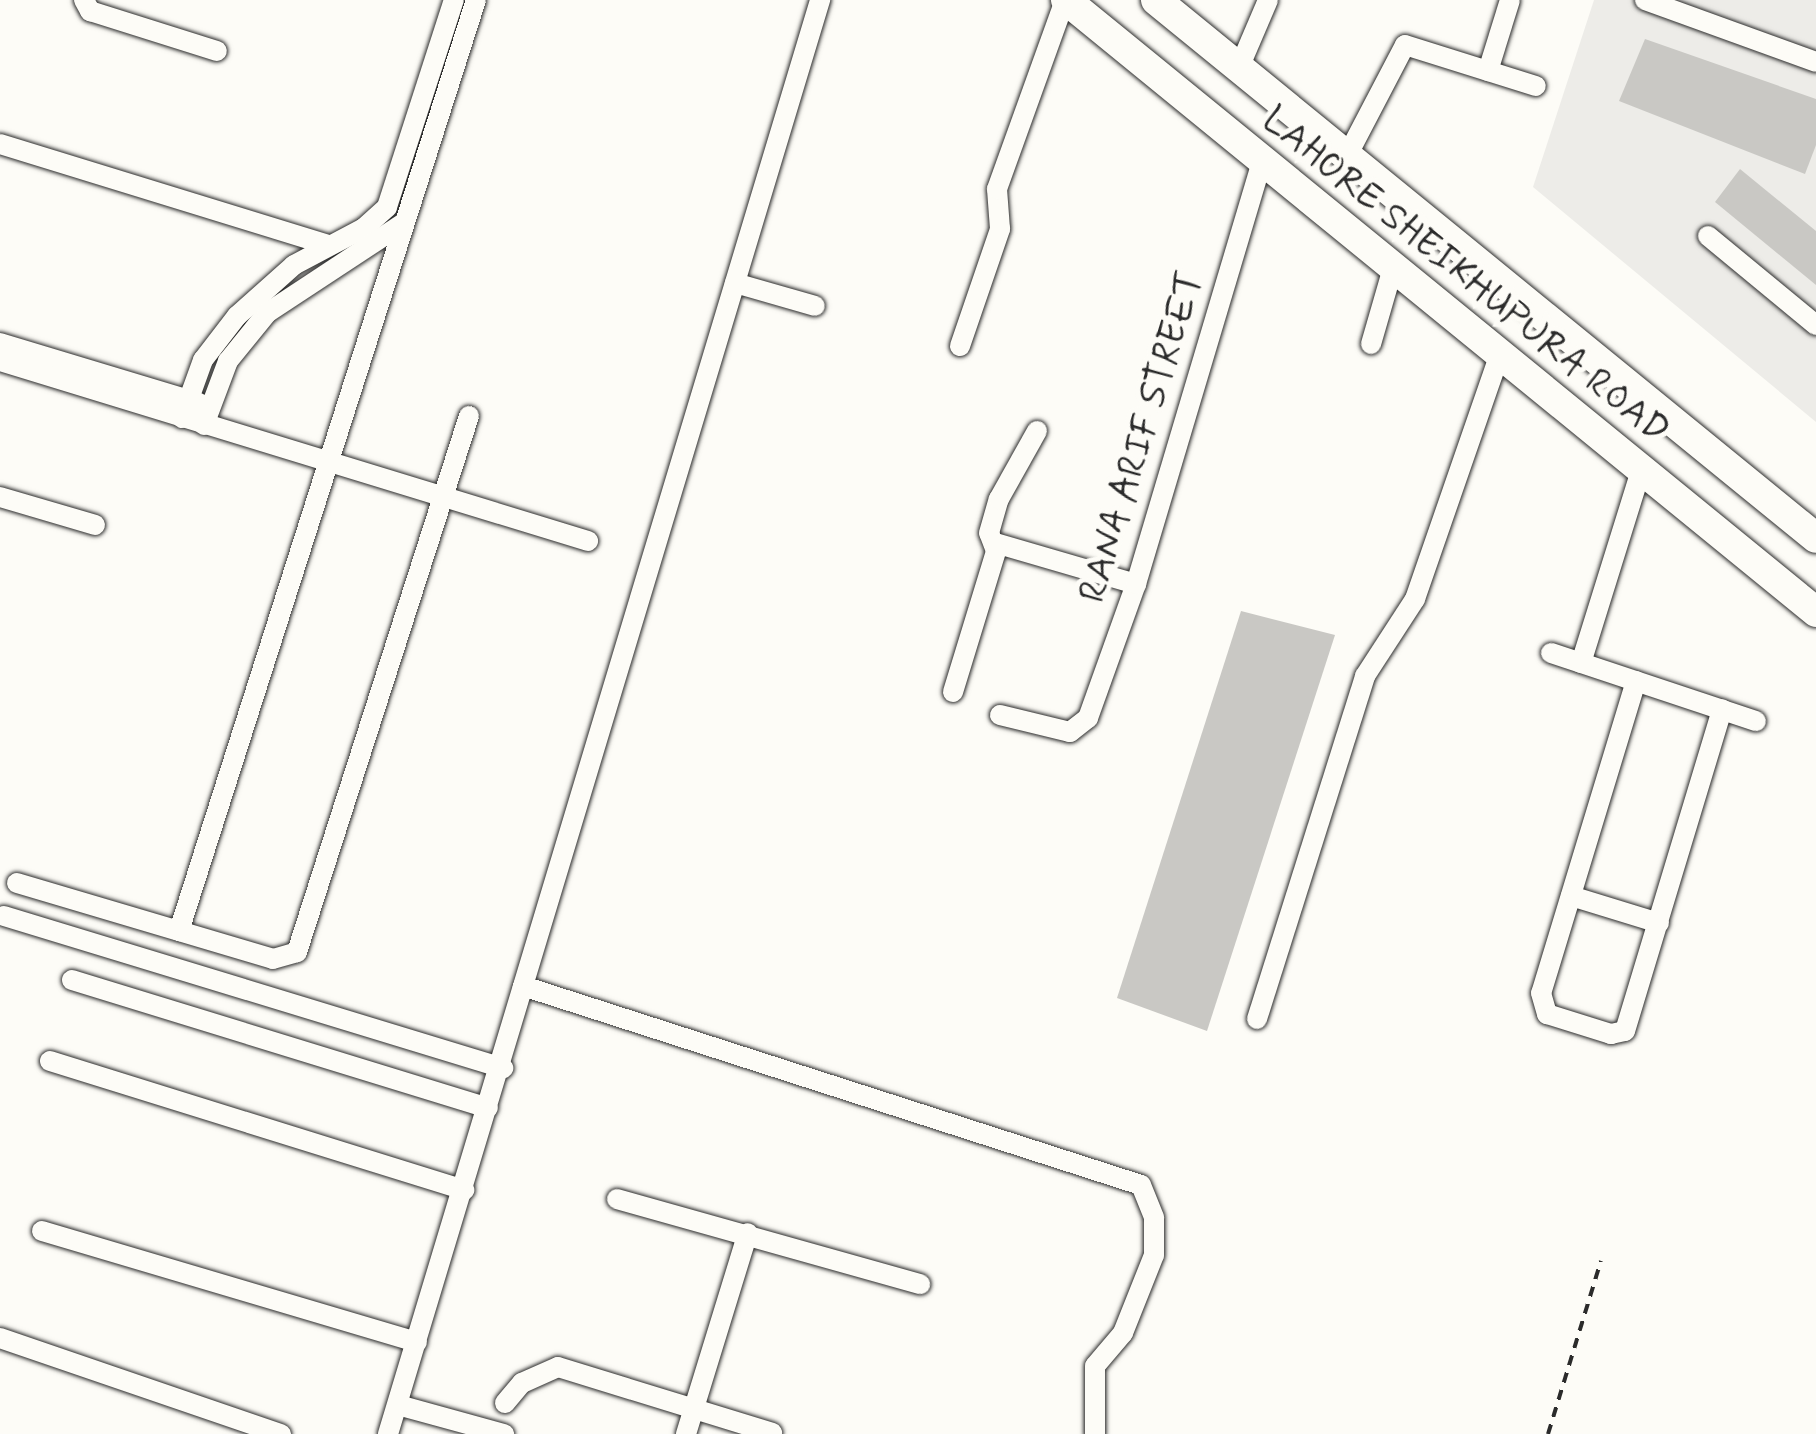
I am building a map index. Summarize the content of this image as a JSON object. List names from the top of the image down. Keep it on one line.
{"streets":{"highway":["LAHORE SHEIKHUPURA ROAD"],"street":["RANA ARIF STREET"]},"crossings":[["LAHORE SHEIKHUPURA ROAD","RANA ARIF STREET"]]}
